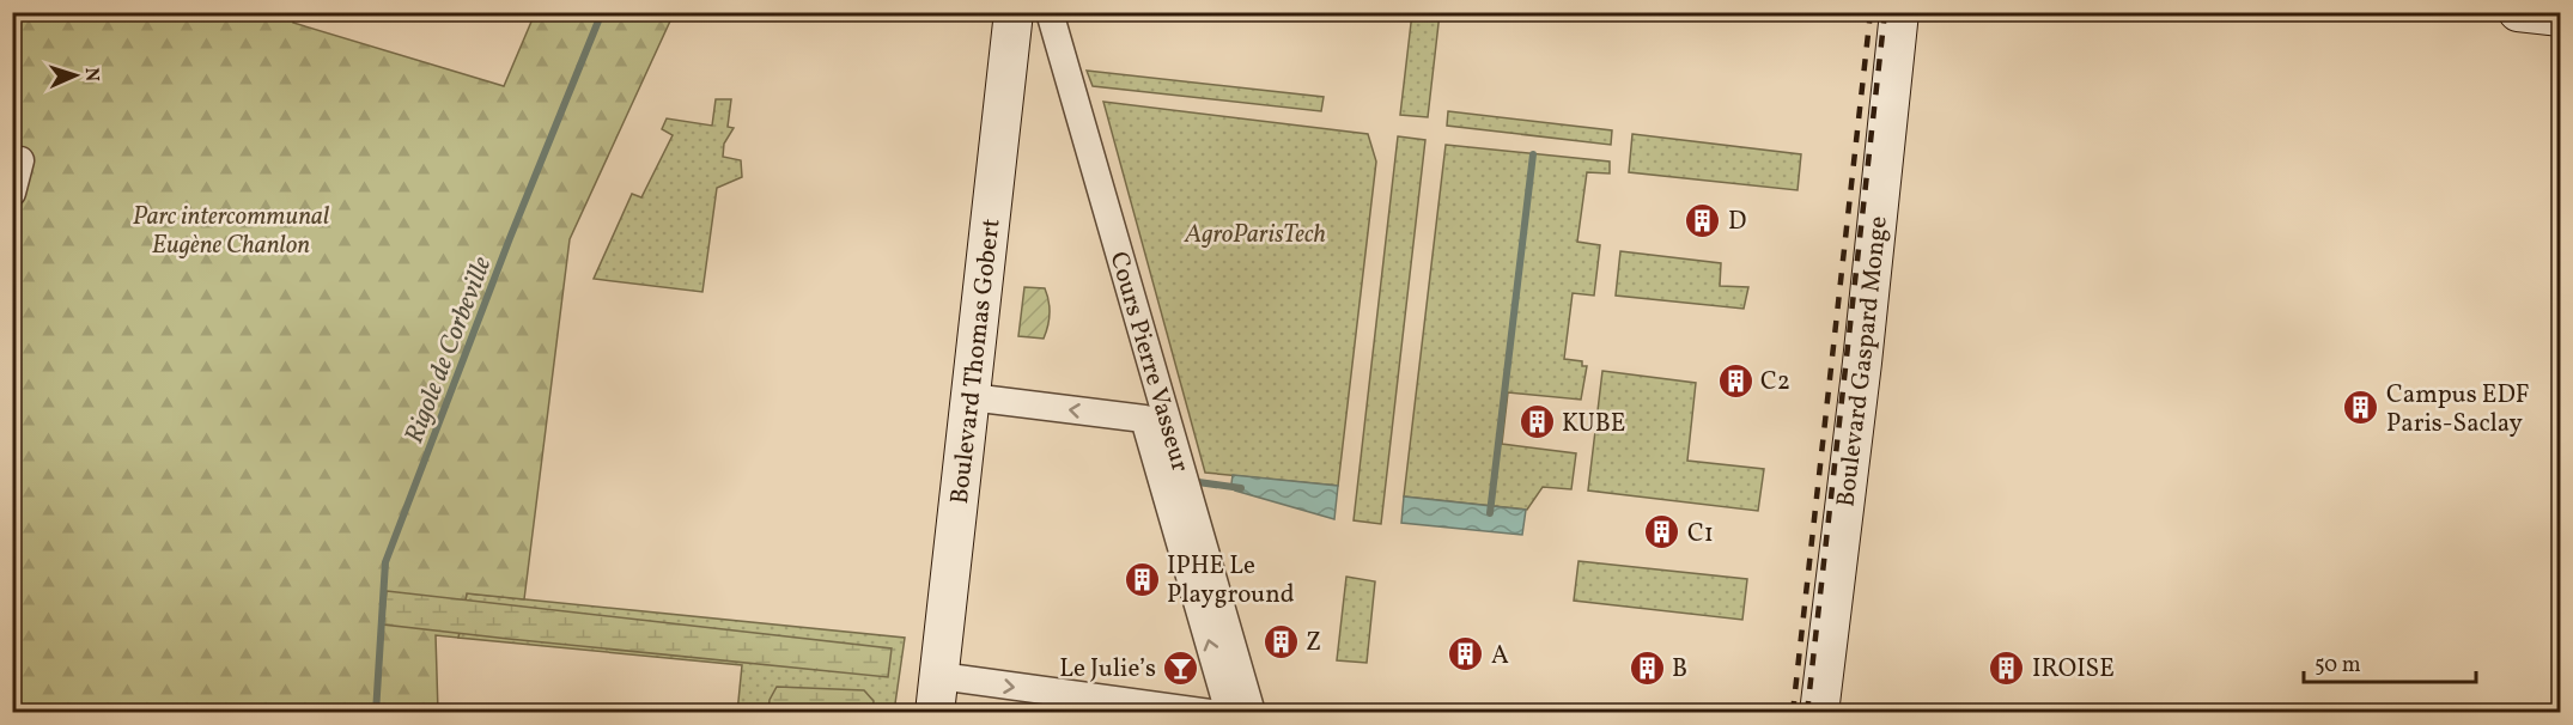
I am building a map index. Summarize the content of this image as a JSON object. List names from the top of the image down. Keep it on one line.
{"streets":{"street":["Boulevard Thomas Gobert","Cours Pierre Vasseur","Boulevard Gaspard Monge"]},"water":["Rigole de Corbeville"],"parks":["Parc intercommunal Eugène Chanlon","AgroParisTech"],"places":{"building":["D","C2","Campus EDF Paris-Saclay","KUBE","C1","IPHE Le Playground","Z","A","B","IROISE"],"bar":["Le Julie’s"]},"scale_bar":"50 m","north":"right"}
